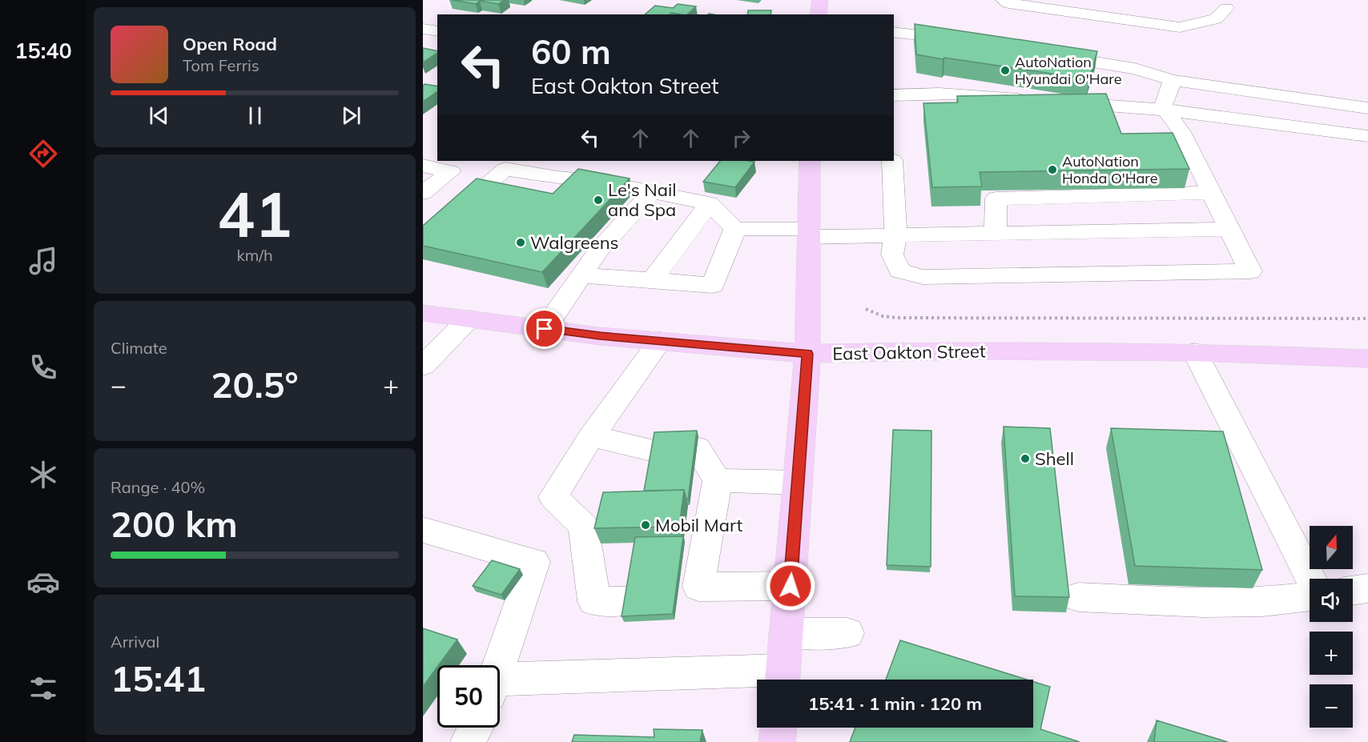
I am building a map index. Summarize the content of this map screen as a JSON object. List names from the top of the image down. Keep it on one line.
{"streets":{"main road":["East Oakton Street"]},"places":["AutoNation Hyundai O'Hare","AutoNation Honda O'Hare","Le's Nail and Spa","Walgreens","Shell","Mobil Mart"],"north":"top","page":{"tabs":"15:40","turn":["60 m","East Oakton Street"],"song":["Open Road","Tom Ferris"],"tile":[["41","km/h"],"Climate",["Range · 40%","200 km"],["Arrival","15:41"]],"heat":["−","20.5°","+"],"map_buttons":["+","−"],"limit":"50","trip":"15:41 · 1 min · 120 m"}}
